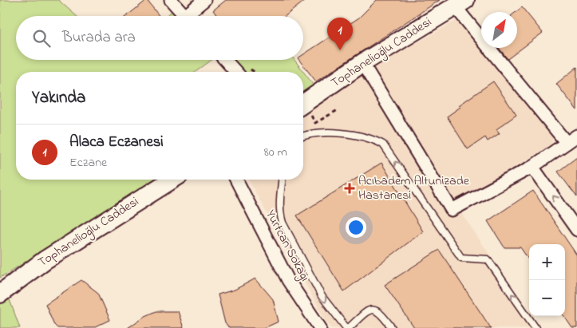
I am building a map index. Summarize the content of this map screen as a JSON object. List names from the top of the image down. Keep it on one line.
{"streets":{"main road":["Tophanelioğlu Caddesi"],"street":["Yurtcan Sokağı"]},"places":{"health":["Acıbadem Altunizade Hastanesi"]},"north":"top right","page":{"search":"Burada ara","pins":"1","heading":"Yakında","list":[{"mark":"1","name":"Alaca Eczanesi","note":"Eczane","value":"80 m"}],"map_buttons":["+","−"]}}
